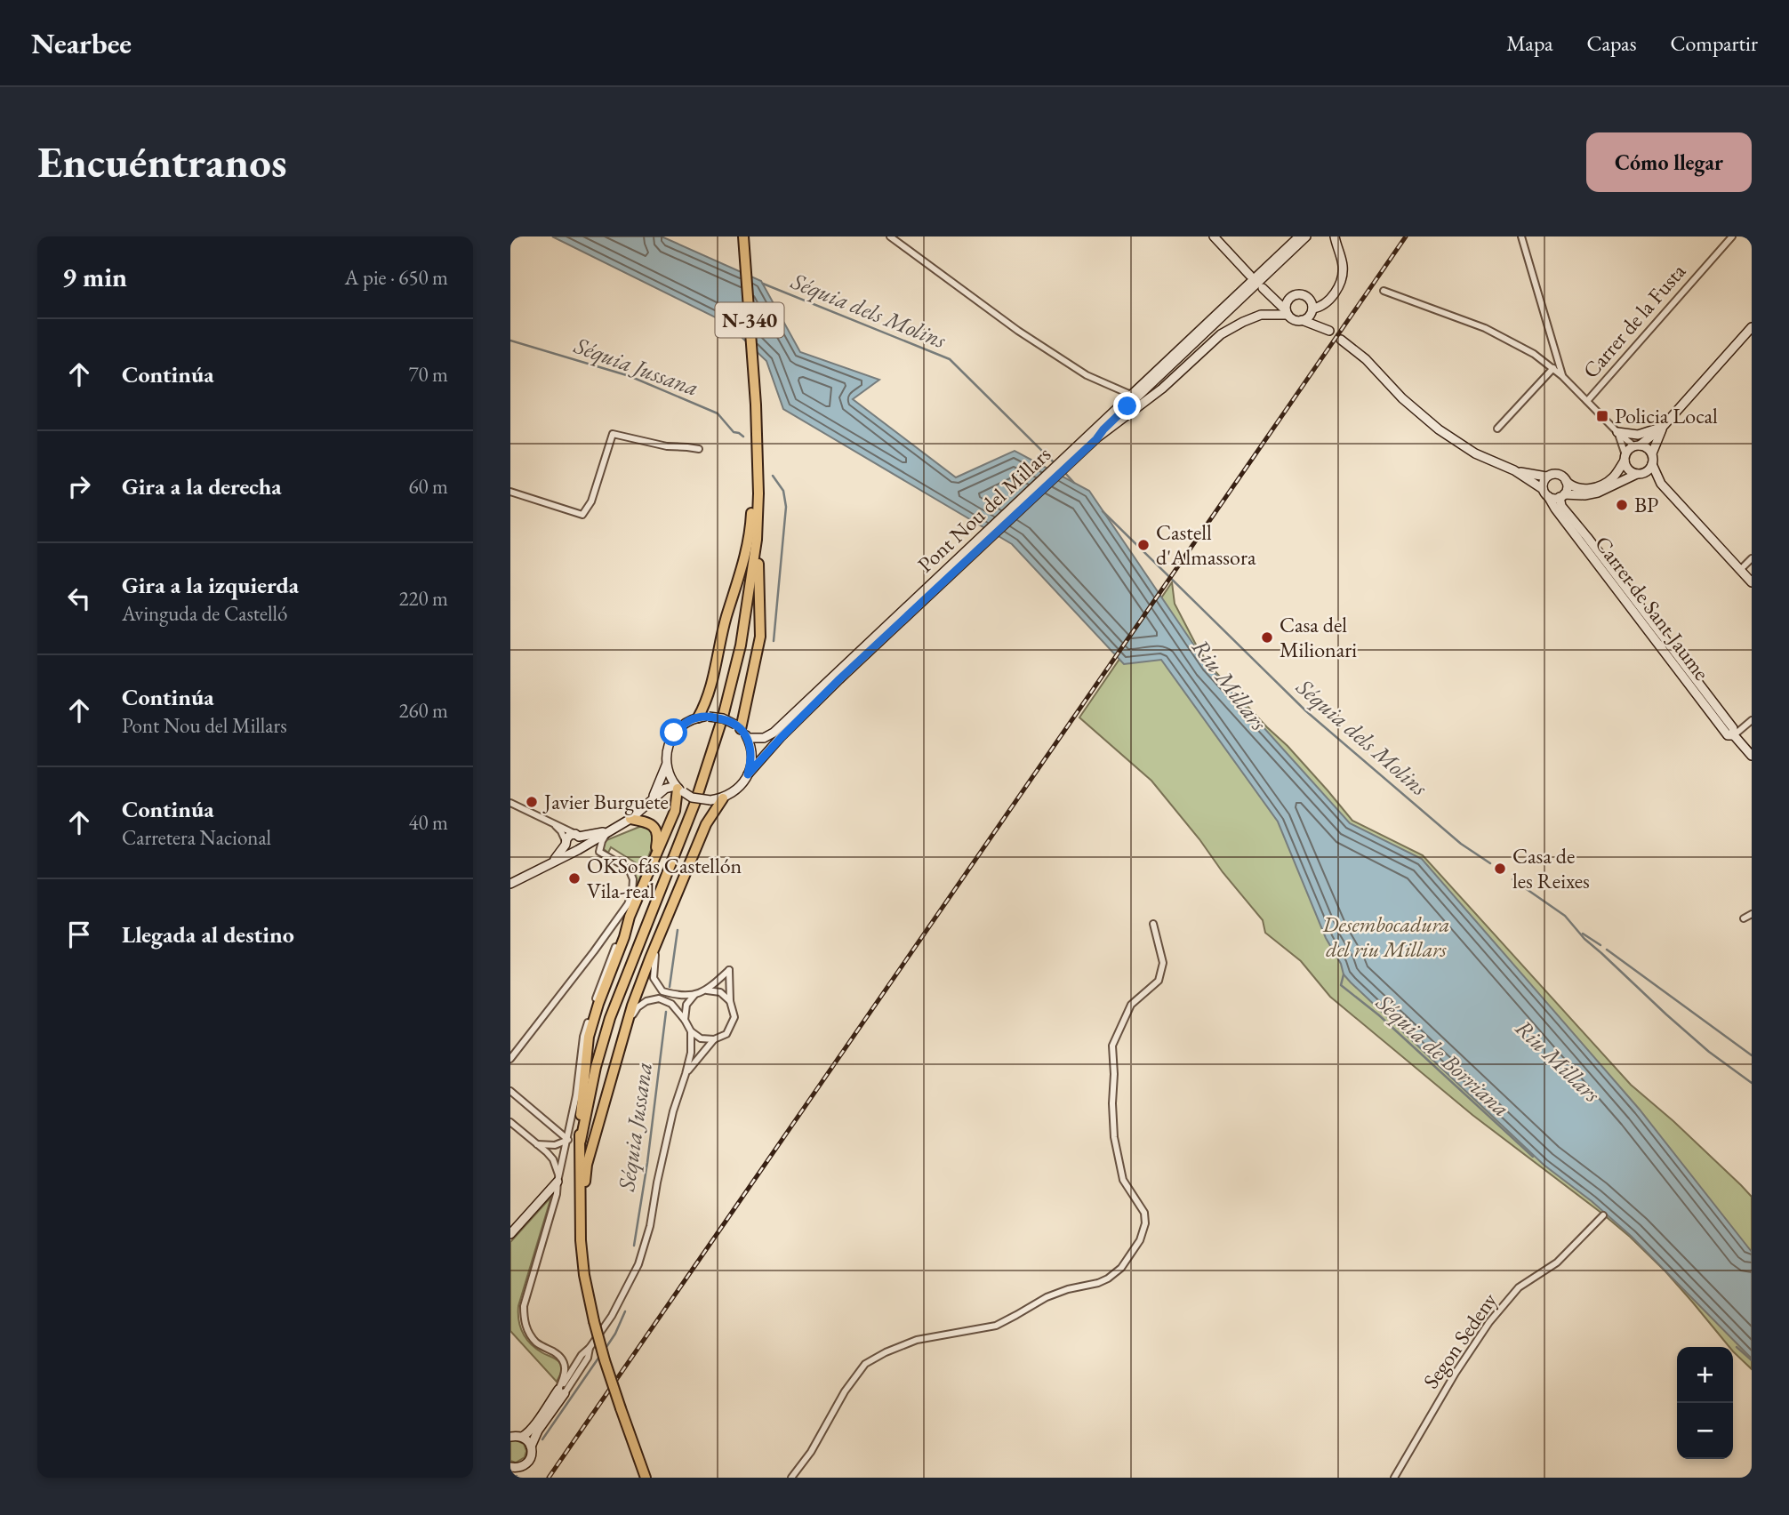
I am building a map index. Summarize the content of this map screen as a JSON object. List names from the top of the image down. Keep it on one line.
{"streets":{"highway":["N-340"],"main road":["Pont Nou del Millars","Carrer de Sant Jaume"],"street":["Carrer de la Fusta","Segon Sedeny"]},"water":["Séquia dels Molins","Séquia Jussana","Riu Millars","Séquia de Borriana"],"parks":["Desembocadura del riu Millars"],"places":{"transit":["Policia Local"],"other":["BP","Castell d'Almassora","Casa del Milionari","Javier Burguete","Casa de les Reixes","OKSofás Castellón Vila-real"]},"page":{"header":"Nearbee","nav":["Mapa","Capas","Compartir"],"buttons":"Cómo llegar","title":"Encuéntranos","heading":["9 min","A pie · 650 m"],"list":[["Continúa","70 m"],["Gira a la derecha","60 m"],["Gira a la izquierda","Avinguda de Castelló","220 m"],["Continúa","Pont Nou del Millars","260 m"],["Continúa","Carretera Nacional","40 m"],"Llegada al destino"],"map_buttons":["+","−"]}}
